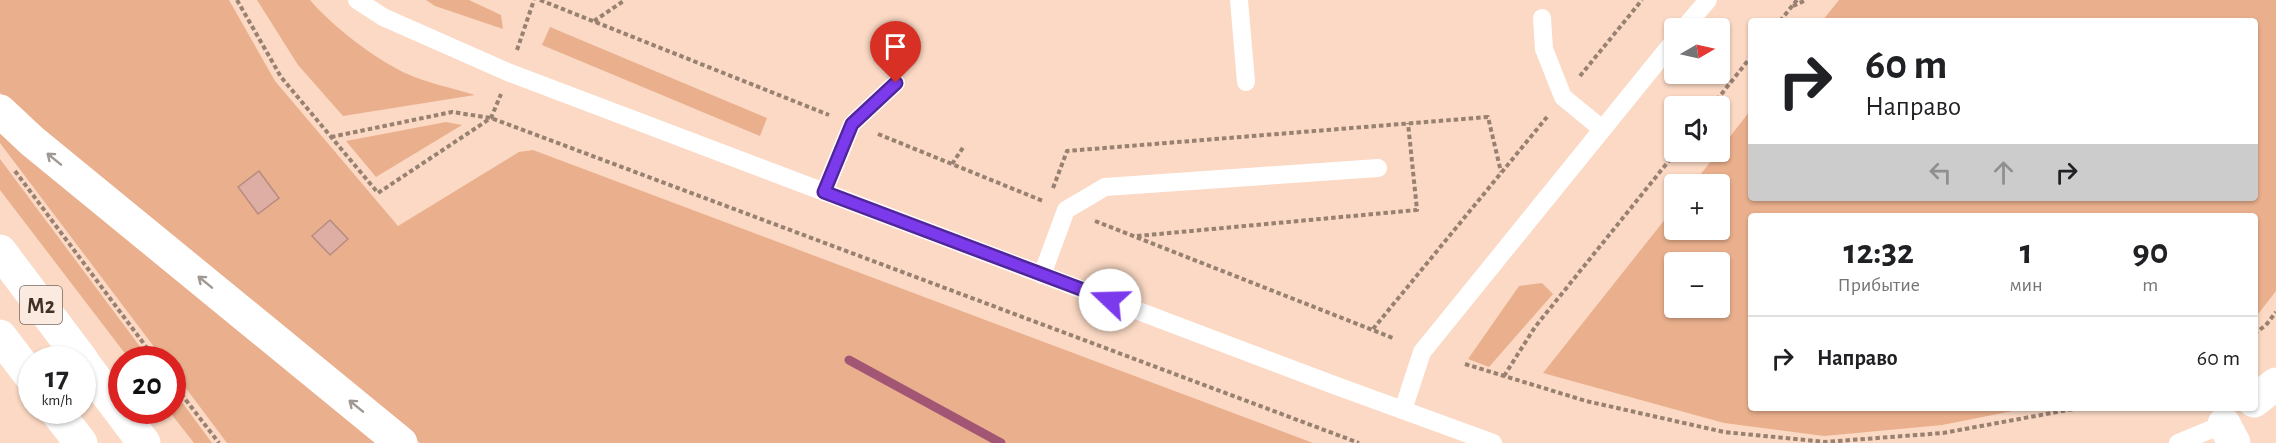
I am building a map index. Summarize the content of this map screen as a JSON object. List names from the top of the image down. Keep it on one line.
{"streets":{"main road":["М2"]},"north":"right","page":{"map_buttons":["+","−"],"turn":["60 m","Направо"],"eta":["12:32","Прибытие","1","мин","90","m"],"list":[{"name":"Направо","value":"60 m"}],"speed":"17 km/h","limit":"20"}}
